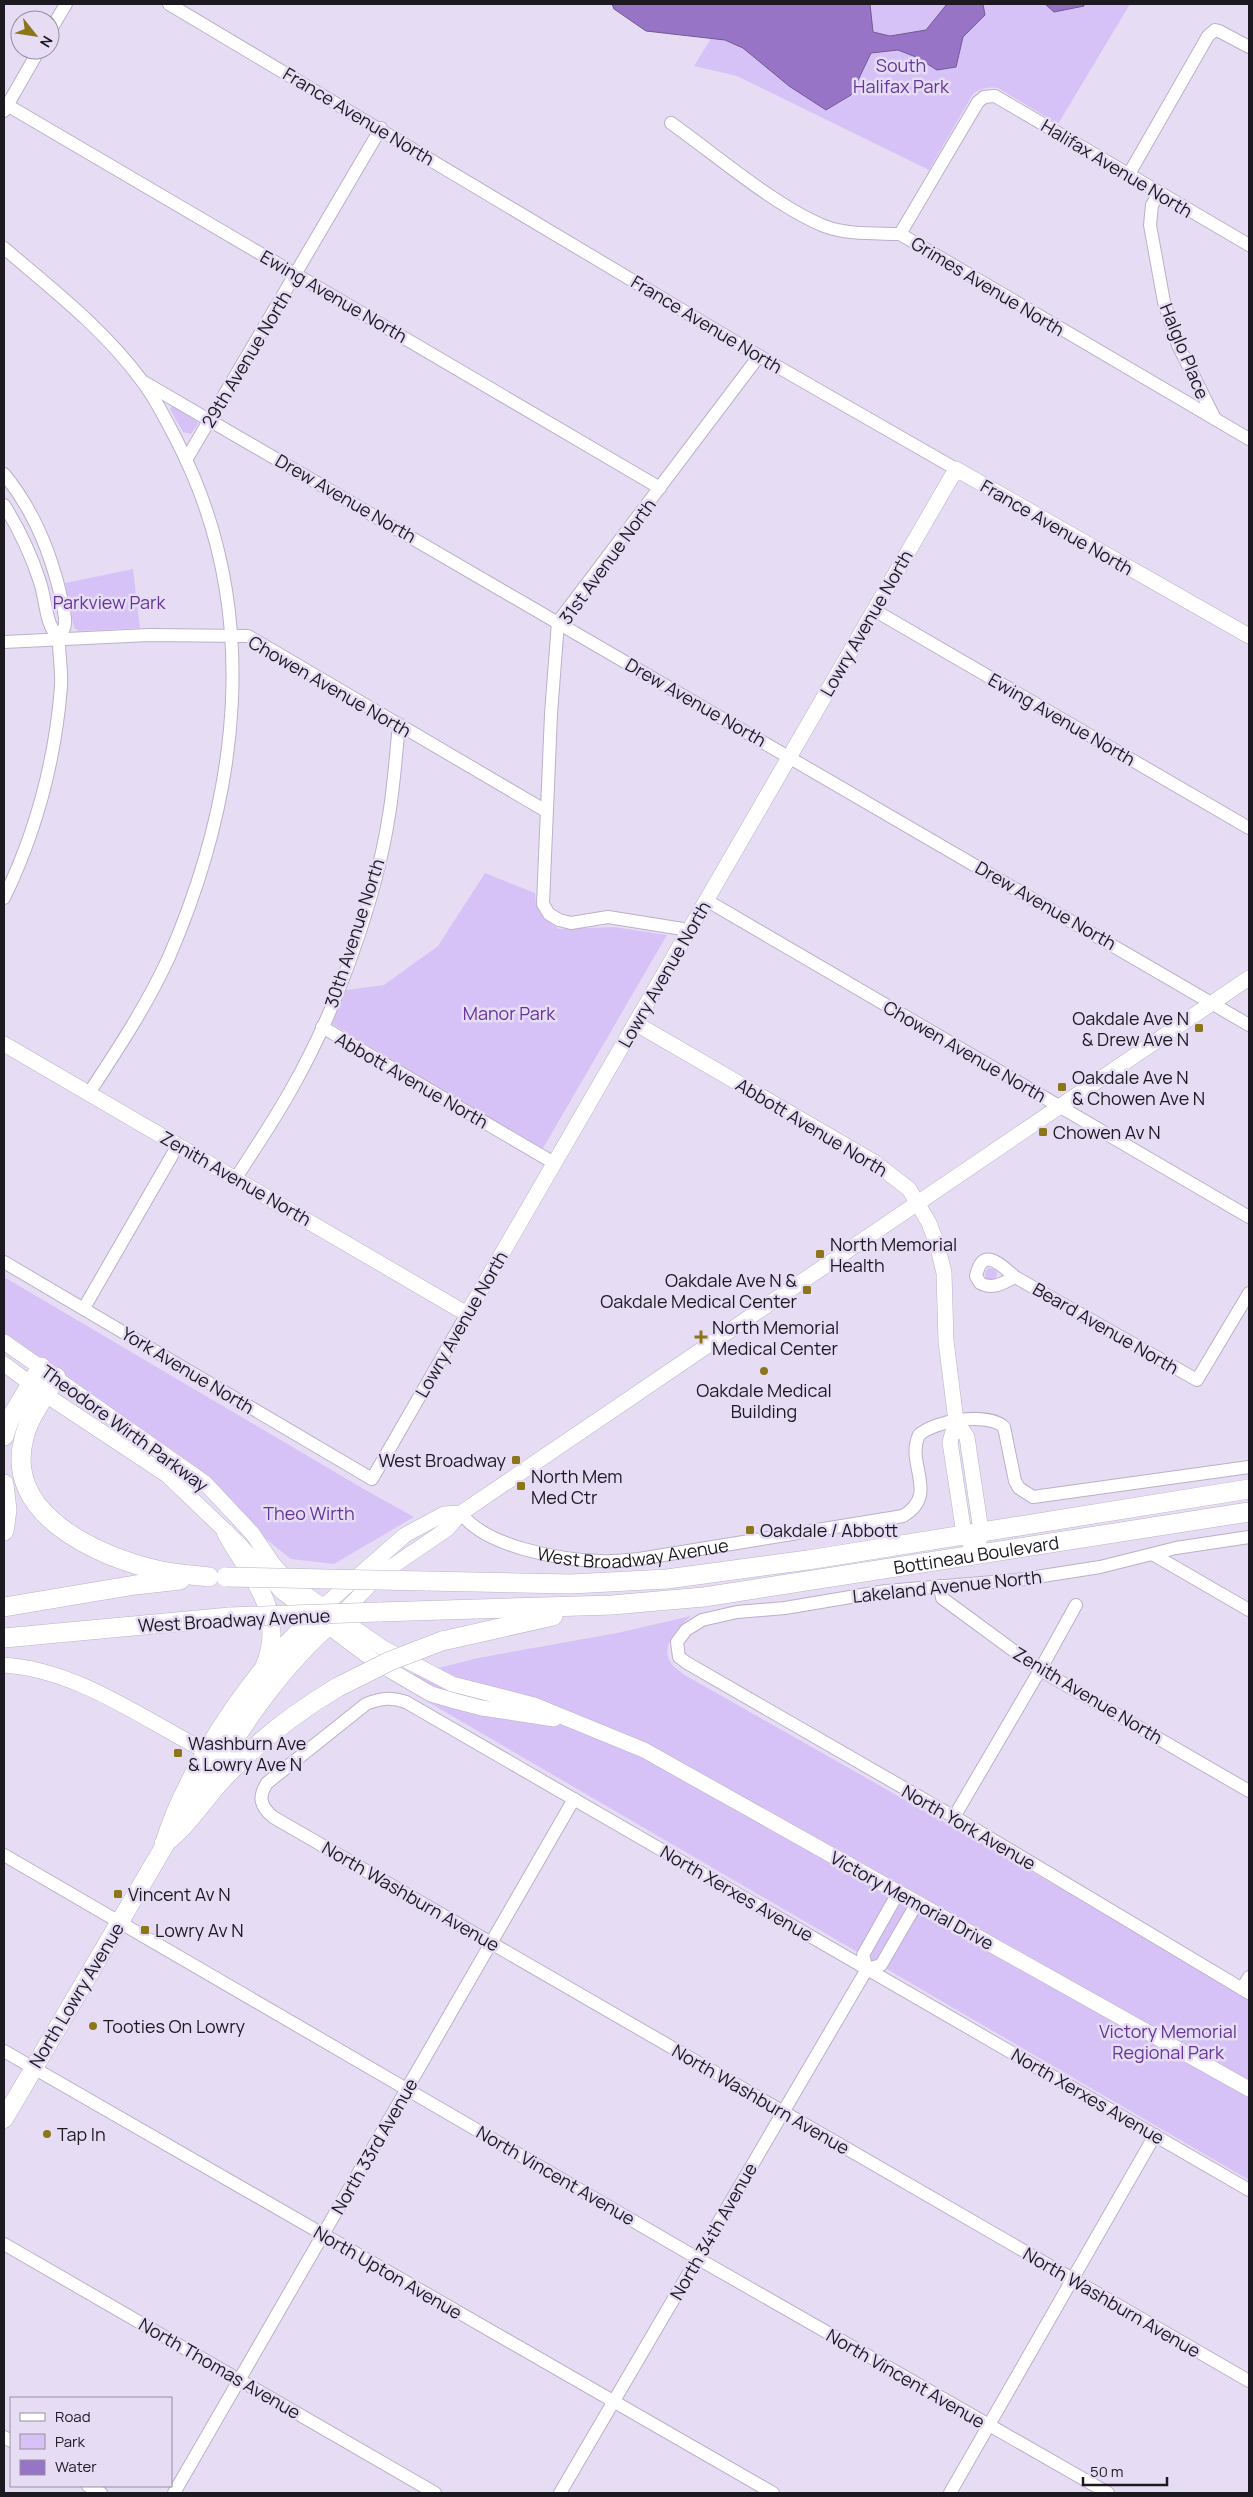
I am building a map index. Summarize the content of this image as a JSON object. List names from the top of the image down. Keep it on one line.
{"streets":{"main road":["West Broadway Avenue","Bottineau Boulevard","North Lowry Avenue"],"street":["France Avenue North","Halifax Avenue North","Grimes Avenue North","Ewing Avenue North","Halglo Place","29th Avenue North","Drew Avenue North","31st Avenue North","Lowry Avenue North","Chowen Avenue North","30th Avenue North","Abbott Avenue North","Zenith Avenue North","Beard Avenue North","York Avenue North","Theodore Wirth Parkway","Lakeland Avenue North","North York Avenue","North Xerxes Avenue","North Washburn Avenue","Victory Memorial Drive","North 33rd Avenue","North Vincent Avenue","North 34th Avenue","North Upton Avenue","North Thomas Avenue"]},"crossings":[["France Avenue North","29th Avenue North"],["France Avenue North","31st Avenue North"],["France Avenue North","Lowry Avenue North"],["Halifax Avenue North","Grimes Avenue North"],["Halifax Avenue North","Halglo Place"],["Grimes Avenue North","Halglo Place"],["Ewing Avenue North","29th Avenue North"],["Ewing Avenue North","31st Avenue North"],["Ewing Avenue North","Lowry Avenue North"],["29th Avenue North","Drew Avenue North"],["Drew Avenue North","31st Avenue North"],["Drew Avenue North","Lowry Avenue North"],["31st Avenue North","Lowry Avenue North"],["31st Avenue North","Chowen Avenue North"],["Lowry Avenue North","Chowen Avenue North"],["Lowry Avenue North","Abbott Avenue North"],["Lowry Avenue North","Zenith Avenue North"],["Lowry Avenue North","York Avenue North"],["Chowen Avenue North","30th Avenue North"],["30th Avenue North","Abbott Avenue North"],["30th Avenue North","Zenith Avenue North"],["Abbott Avenue North","West Broadway Avenue"],["Abbott Avenue North","Bottineau Boulevard"],["Zenith Avenue North","Lakeland Avenue North"],["Theodore Wirth Parkway","Victory Memorial Drive"],["Theodore Wirth Parkway","North Lowry Avenue"],["West Broadway Avenue","Bottineau Boulevard"],["Lakeland Avenue North","North York Avenue"],["North Xerxes Avenue","North Washburn Avenue"],["North Xerxes Avenue","North 33rd Avenue"],["North Xerxes Avenue","North 34th Avenue"],["North Washburn Avenue","North 33rd Avenue"],["North Washburn Avenue","North 34th Avenue"],["Victory Memorial Drive","North Lowry Avenue"],["Victory Memorial Drive","North 34th Avenue"],["North Lowry Avenue","North Vincent Avenue"],["North Lowry Avenue","North Upton Avenue"],["North 33rd Avenue","North Vincent Avenue"],["North 33rd Avenue","North Upton Avenue"],["North 33rd Avenue","North Thomas Avenue"],["North Vincent Avenue","North 34th Avenue"],["North 34th Avenue","North Upton Avenue"]],"parks":["South Halifax Park","Parkview Park","Manor Park","Theo Wirth","Victory Memorial Regional Park"],"places":{"transit":["Oakdale Ave N & Drew Ave N","Oakdale Ave N & Chowen Ave N","Chowen Av N","North Memorial Health","Oakdale Ave N & Oakdale Medical Center","West Broadway","North Mem Med Ctr","Oakdale / Abbott","Washburn Ave & Lowry Ave N","Vincent Av N","Lowry Av N"],"health":["North Memorial Medical Center"],"other":["Oakdale Medical Building","Tooties On Lowry","Tap In"]},"legend":["Road","Park","Water"],"scale_bar":"50 m","north":"bottom right"}
